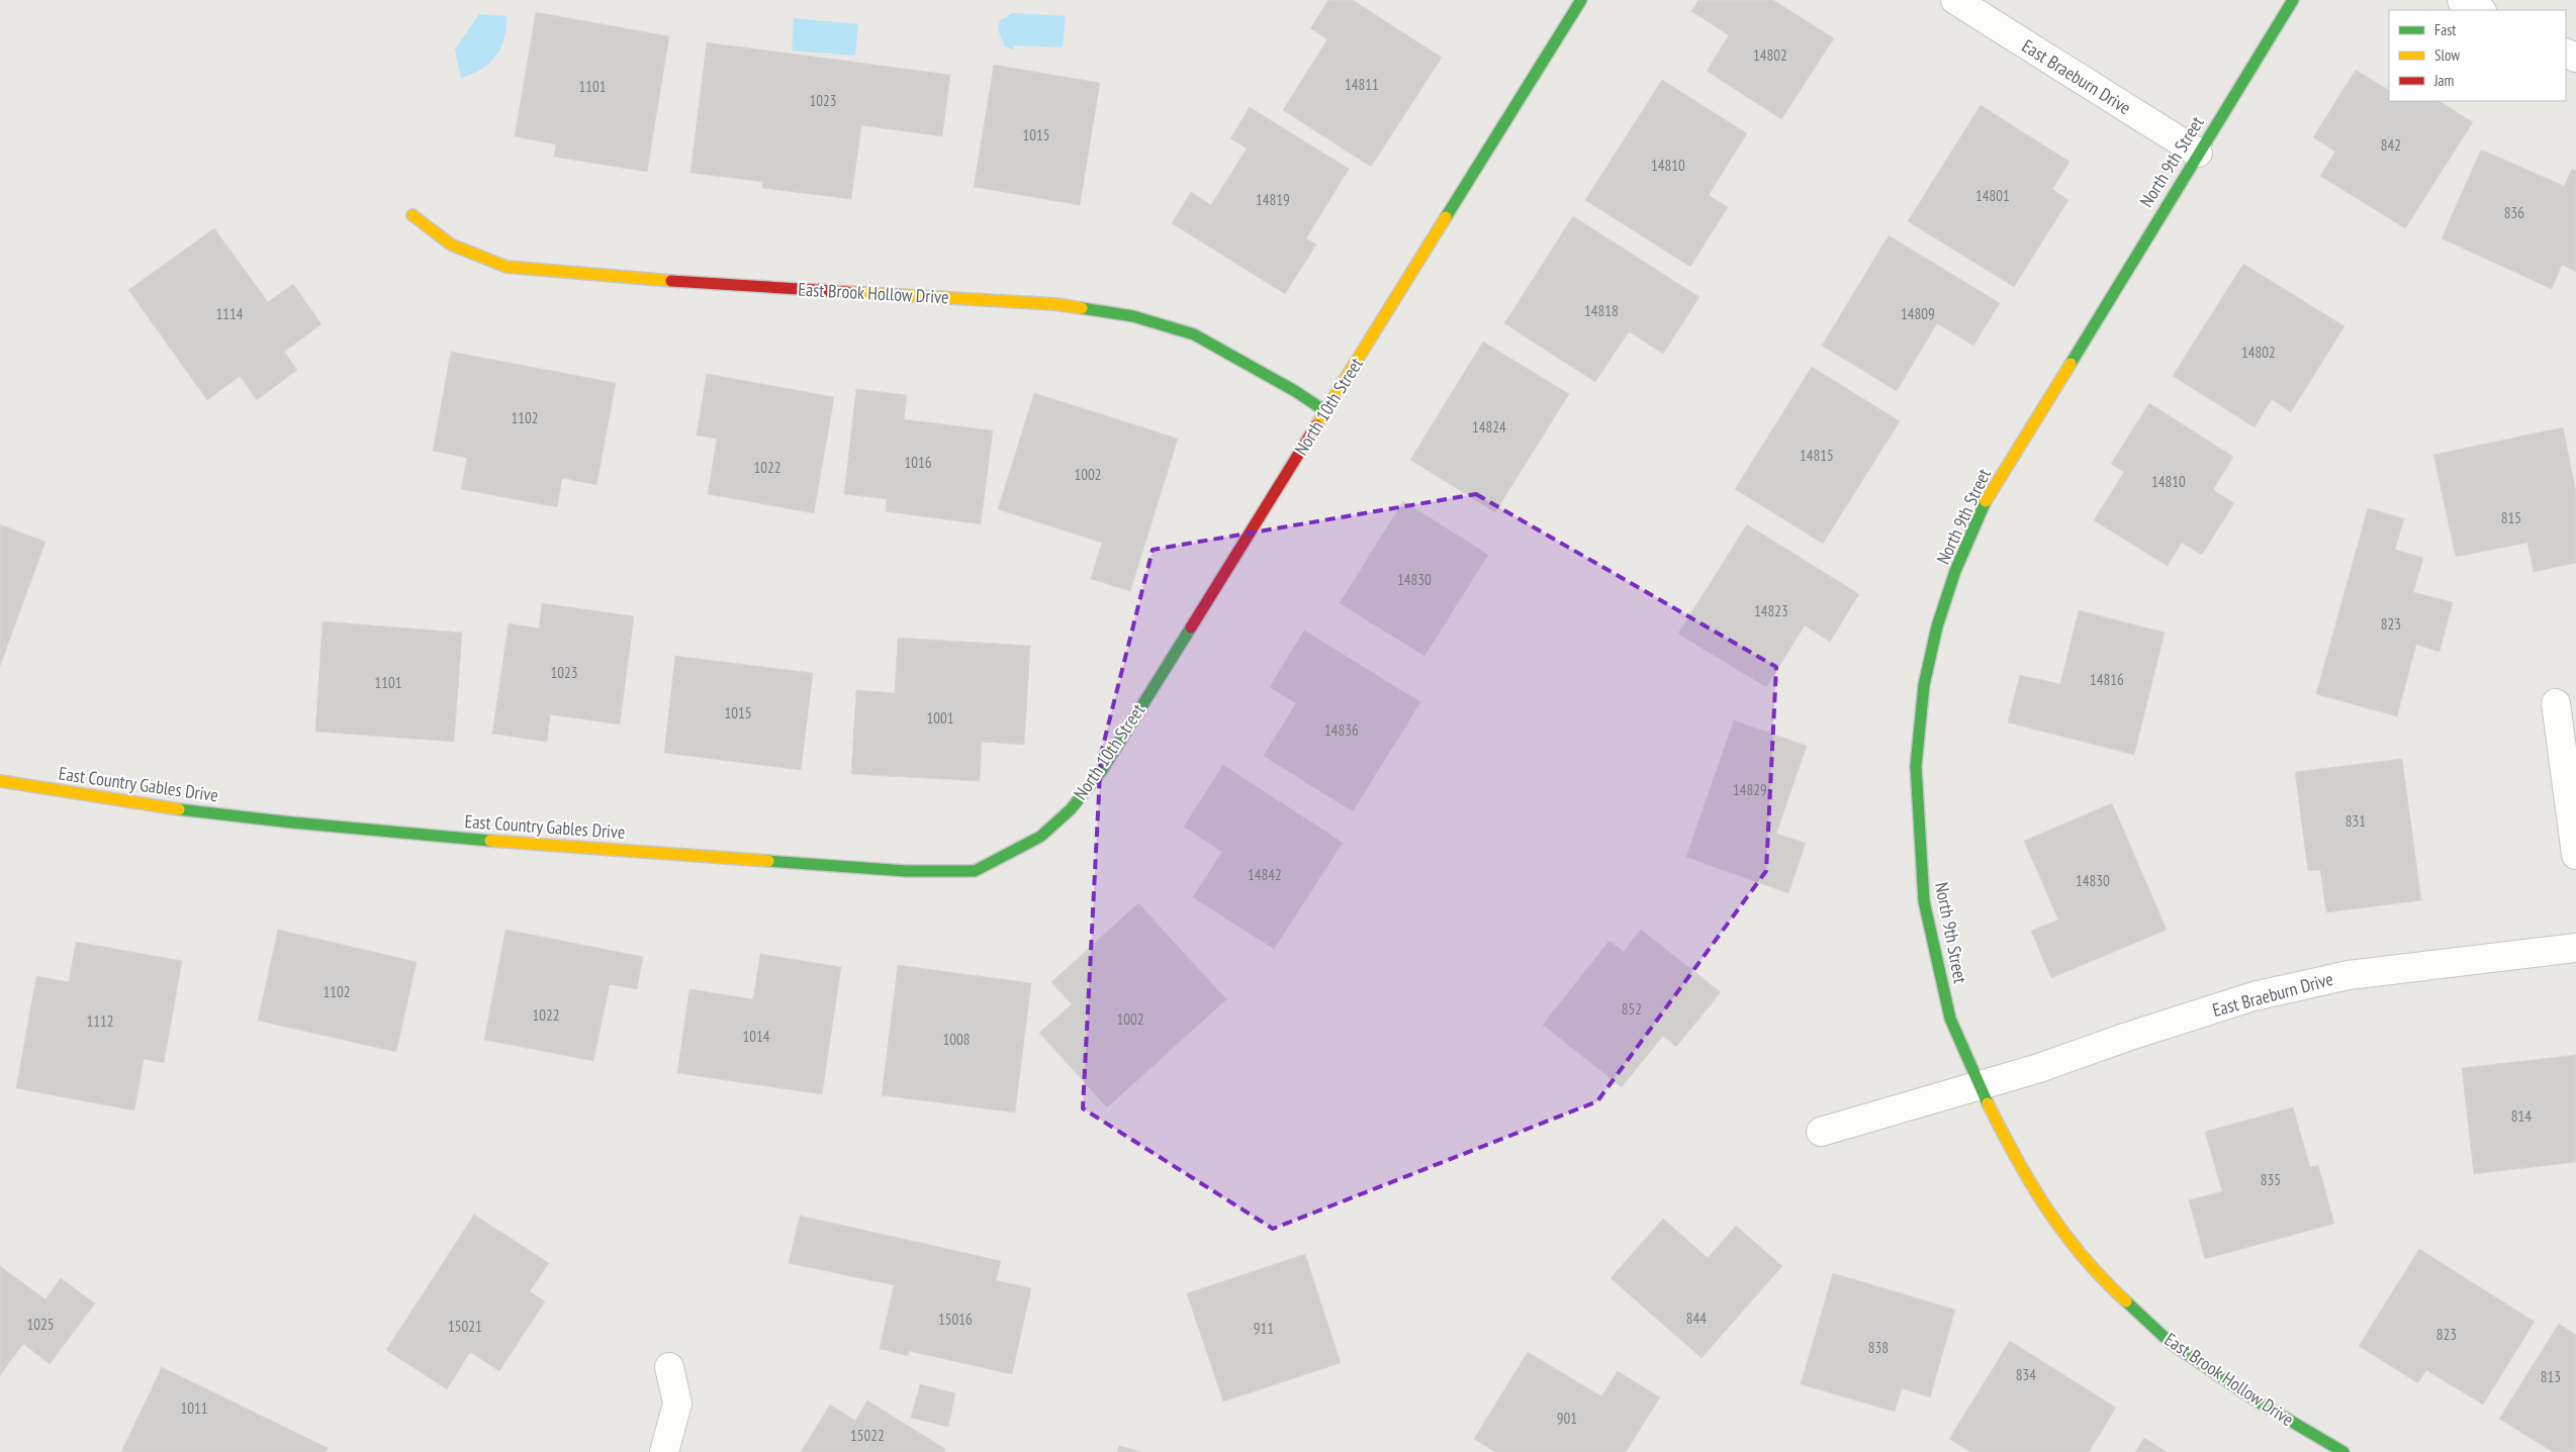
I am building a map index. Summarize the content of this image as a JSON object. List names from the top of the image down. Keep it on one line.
{"streets":{"street":["East Braeburn Drive","North 9th Street","East Brook Hollow Drive","North 10th Street","East Country Gables Drive"]},"crossings":[["East Braeburn Drive","North 9th Street"],["East Braeburn Drive","East Brook Hollow Drive"],["North 9th Street","East Brook Hollow Drive"],["East Brook Hollow Drive","North 10th Street"],["North 10th Street","East Country Gables Drive"]],"house_numbers":["14802","14811","1101","1023","1015","842","14810","14801","14819","836","14818","1114","14809","14802","1102","14824","14815","1016","1022","1002","14810","815","14830","14823","823","1023","14816","1101","1015","1001","14836","14829","831","14842","14830","1102","852","1022","1002","1112","1014","1008","814","835","844","15016","1025","15021","911","823","838","834","813","1011","901","15022"],"legend":["Fast","Slow","Jam"]}
